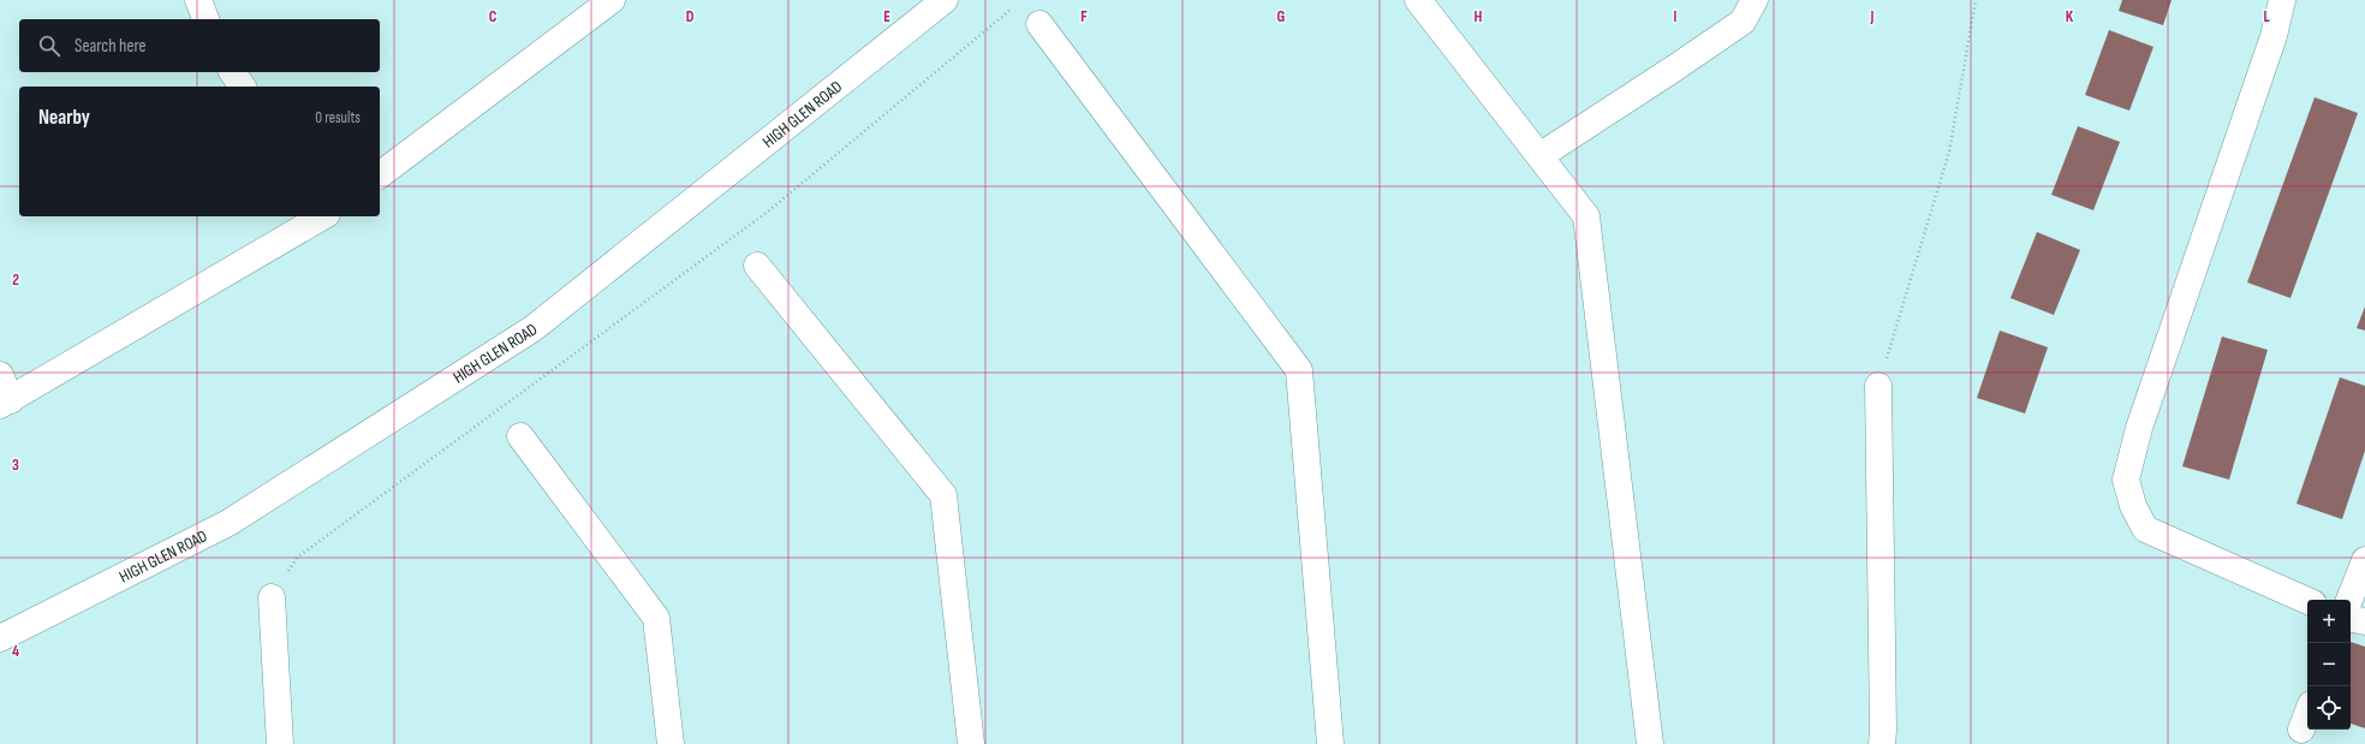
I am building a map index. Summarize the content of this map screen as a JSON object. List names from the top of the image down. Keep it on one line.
{"streets":{"street":["HIGH GLEN ROAD"]},"page":{"search":"Search here","heading":["Nearby","0 results"],"map_buttons":["+","−"]},"grid":{"columns":["C","D","E","F","G","H","I","J","K","L"],"rows":["2","3","4"]}}
